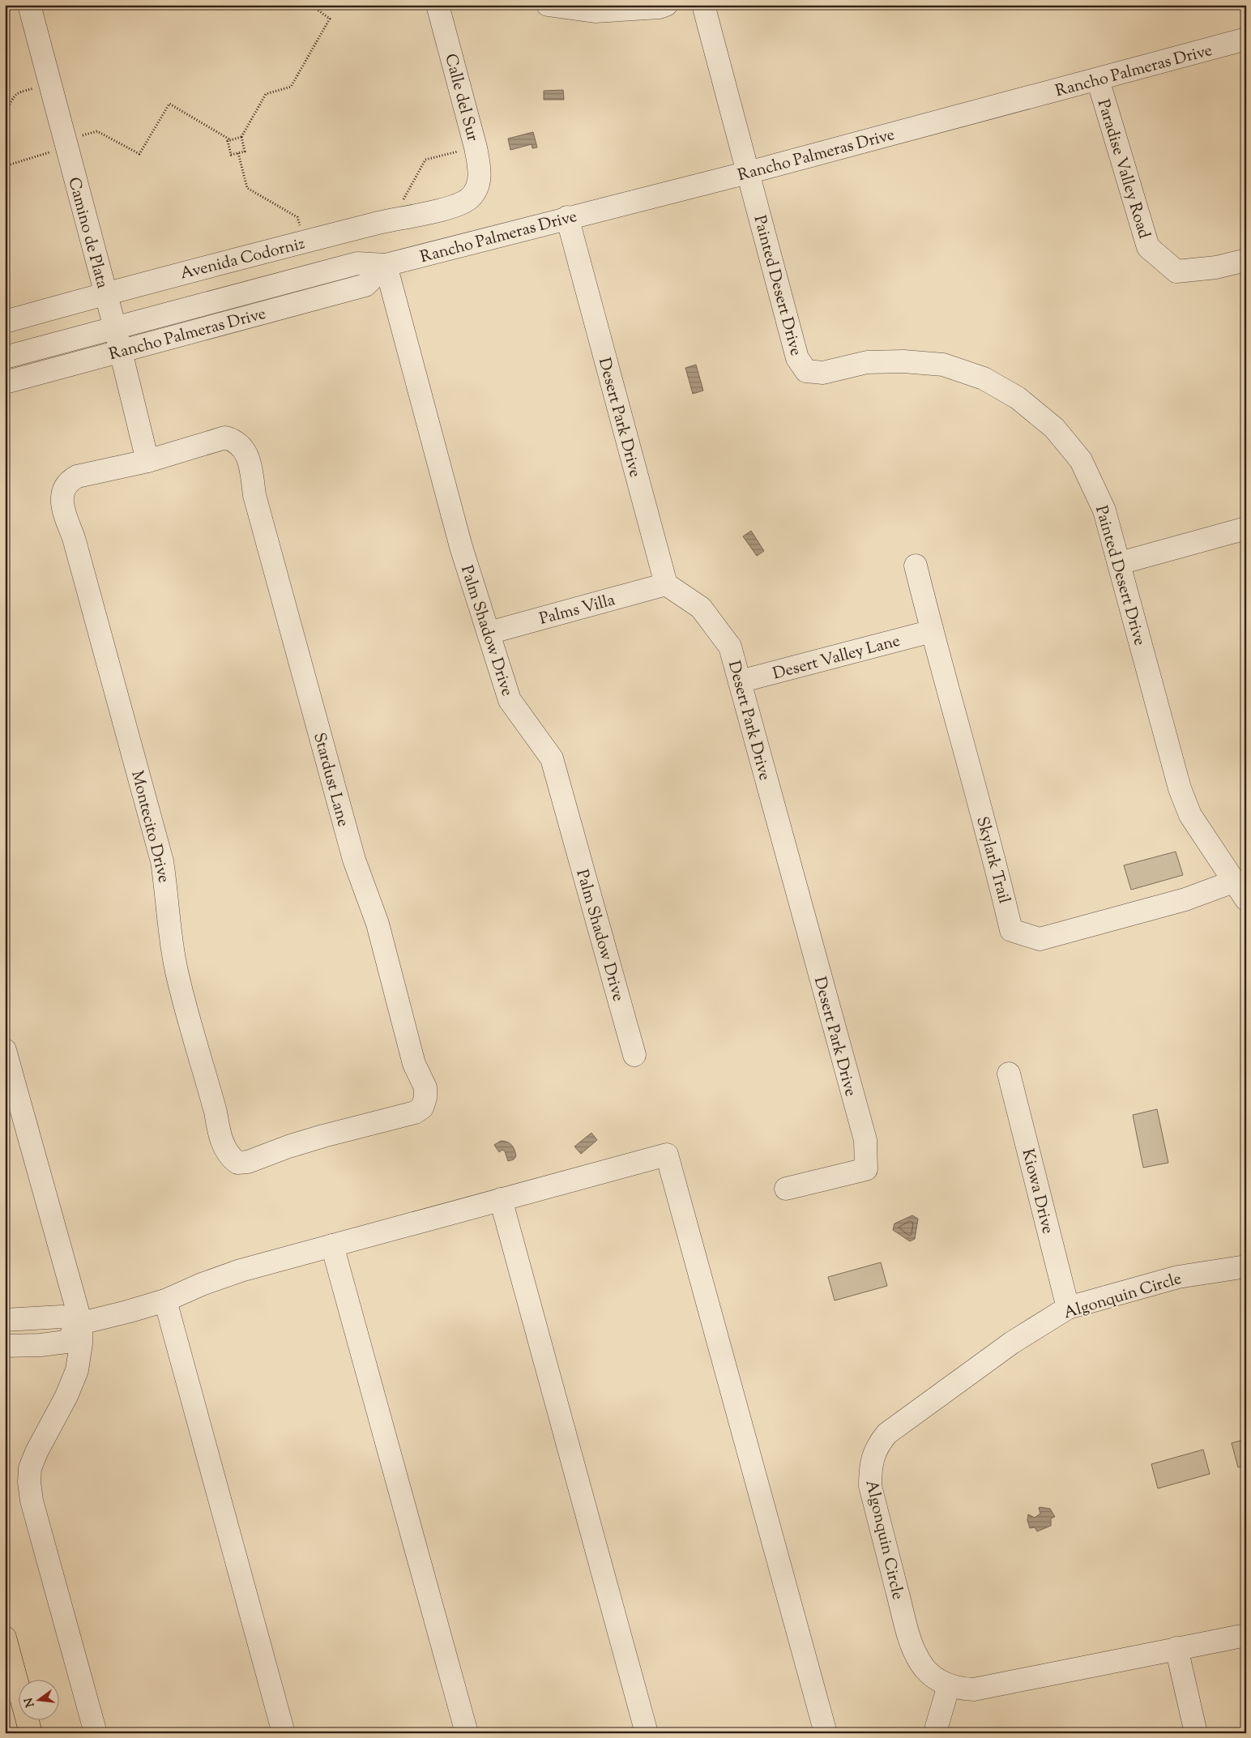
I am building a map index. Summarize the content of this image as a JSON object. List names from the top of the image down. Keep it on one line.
{"streets":{"street":["Rancho Palmeras Drive","Calle del Sur","Paradise Valley Road","Camino de Plata","Avenida Codorniz","Painted Desert Drive","Desert Park Drive","Palms Villa","Palm Shadow Drive","Desert Valley Lane","Stardust Lane","Montecito Drive","Skylark Trail","Kiowa Drive","Algonquin Circle"]},"crossings":[["Rancho Palmeras Drive","Paradise Valley Road"],["Rancho Palmeras Drive","Camino de Plata"],["Rancho Palmeras Drive","Painted Desert Drive"],["Rancho Palmeras Drive","Desert Park Drive"],["Rancho Palmeras Drive","Palm Shadow Drive"],["Calle del Sur","Avenida Codorniz"],["Camino de Plata","Avenida Codorniz"],["Camino de Plata","Stardust Lane"],["Camino de Plata","Montecito Drive"],["Painted Desert Drive","Skylark Trail"],["Desert Park Drive","Palms Villa"],["Desert Park Drive","Desert Valley Lane"],["Palms Villa","Palm Shadow Drive"],["Desert Valley Lane","Skylark Trail"],["Stardust Lane","Montecito Drive"],["Kiowa Drive","Algonquin Circle"]],"north":"left"}
